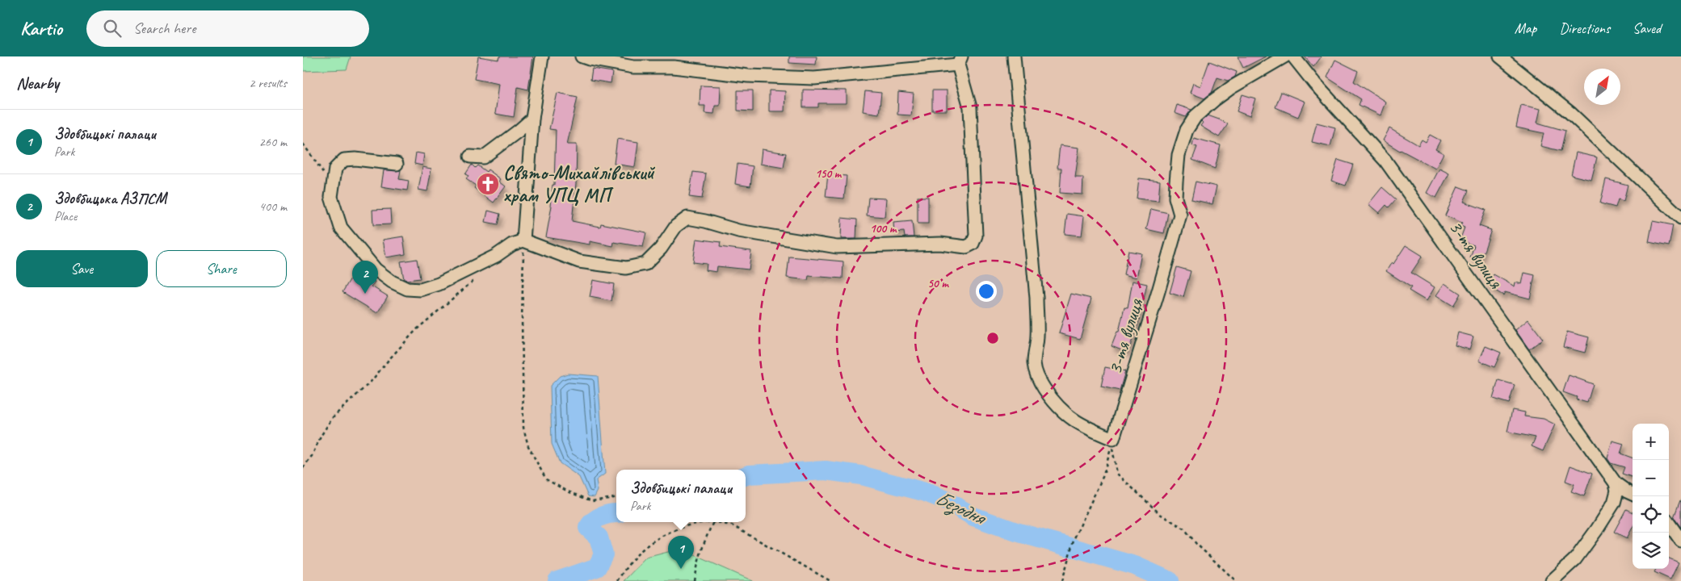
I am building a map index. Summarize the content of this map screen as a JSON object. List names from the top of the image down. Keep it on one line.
{"streets":{"street":["3-тя вулиця"]},"water":["Безодня"],"places":{"church":["Свято-Михайлівський храм УПЦ МП"]},"north":"top right","page":{"header":"Kartio","search":"Search here","nav":["Map","Directions","Saved"],"heading":["Nearby","2 results"],"list":[{"mark":"1","name":"Здовбицькі палаци","note":"Park","value":"260 m"},{"mark":"2","name":"Здовбицька АЗПСМ","note":"Place","value":"400 m"}],"buttons":["Save","Share"],"pins":["2","1"],"map_buttons":["+","−"],"popup":["Здовбицькі палаци","Park"]},"rings":["150 m","100 m","50 m"]}
